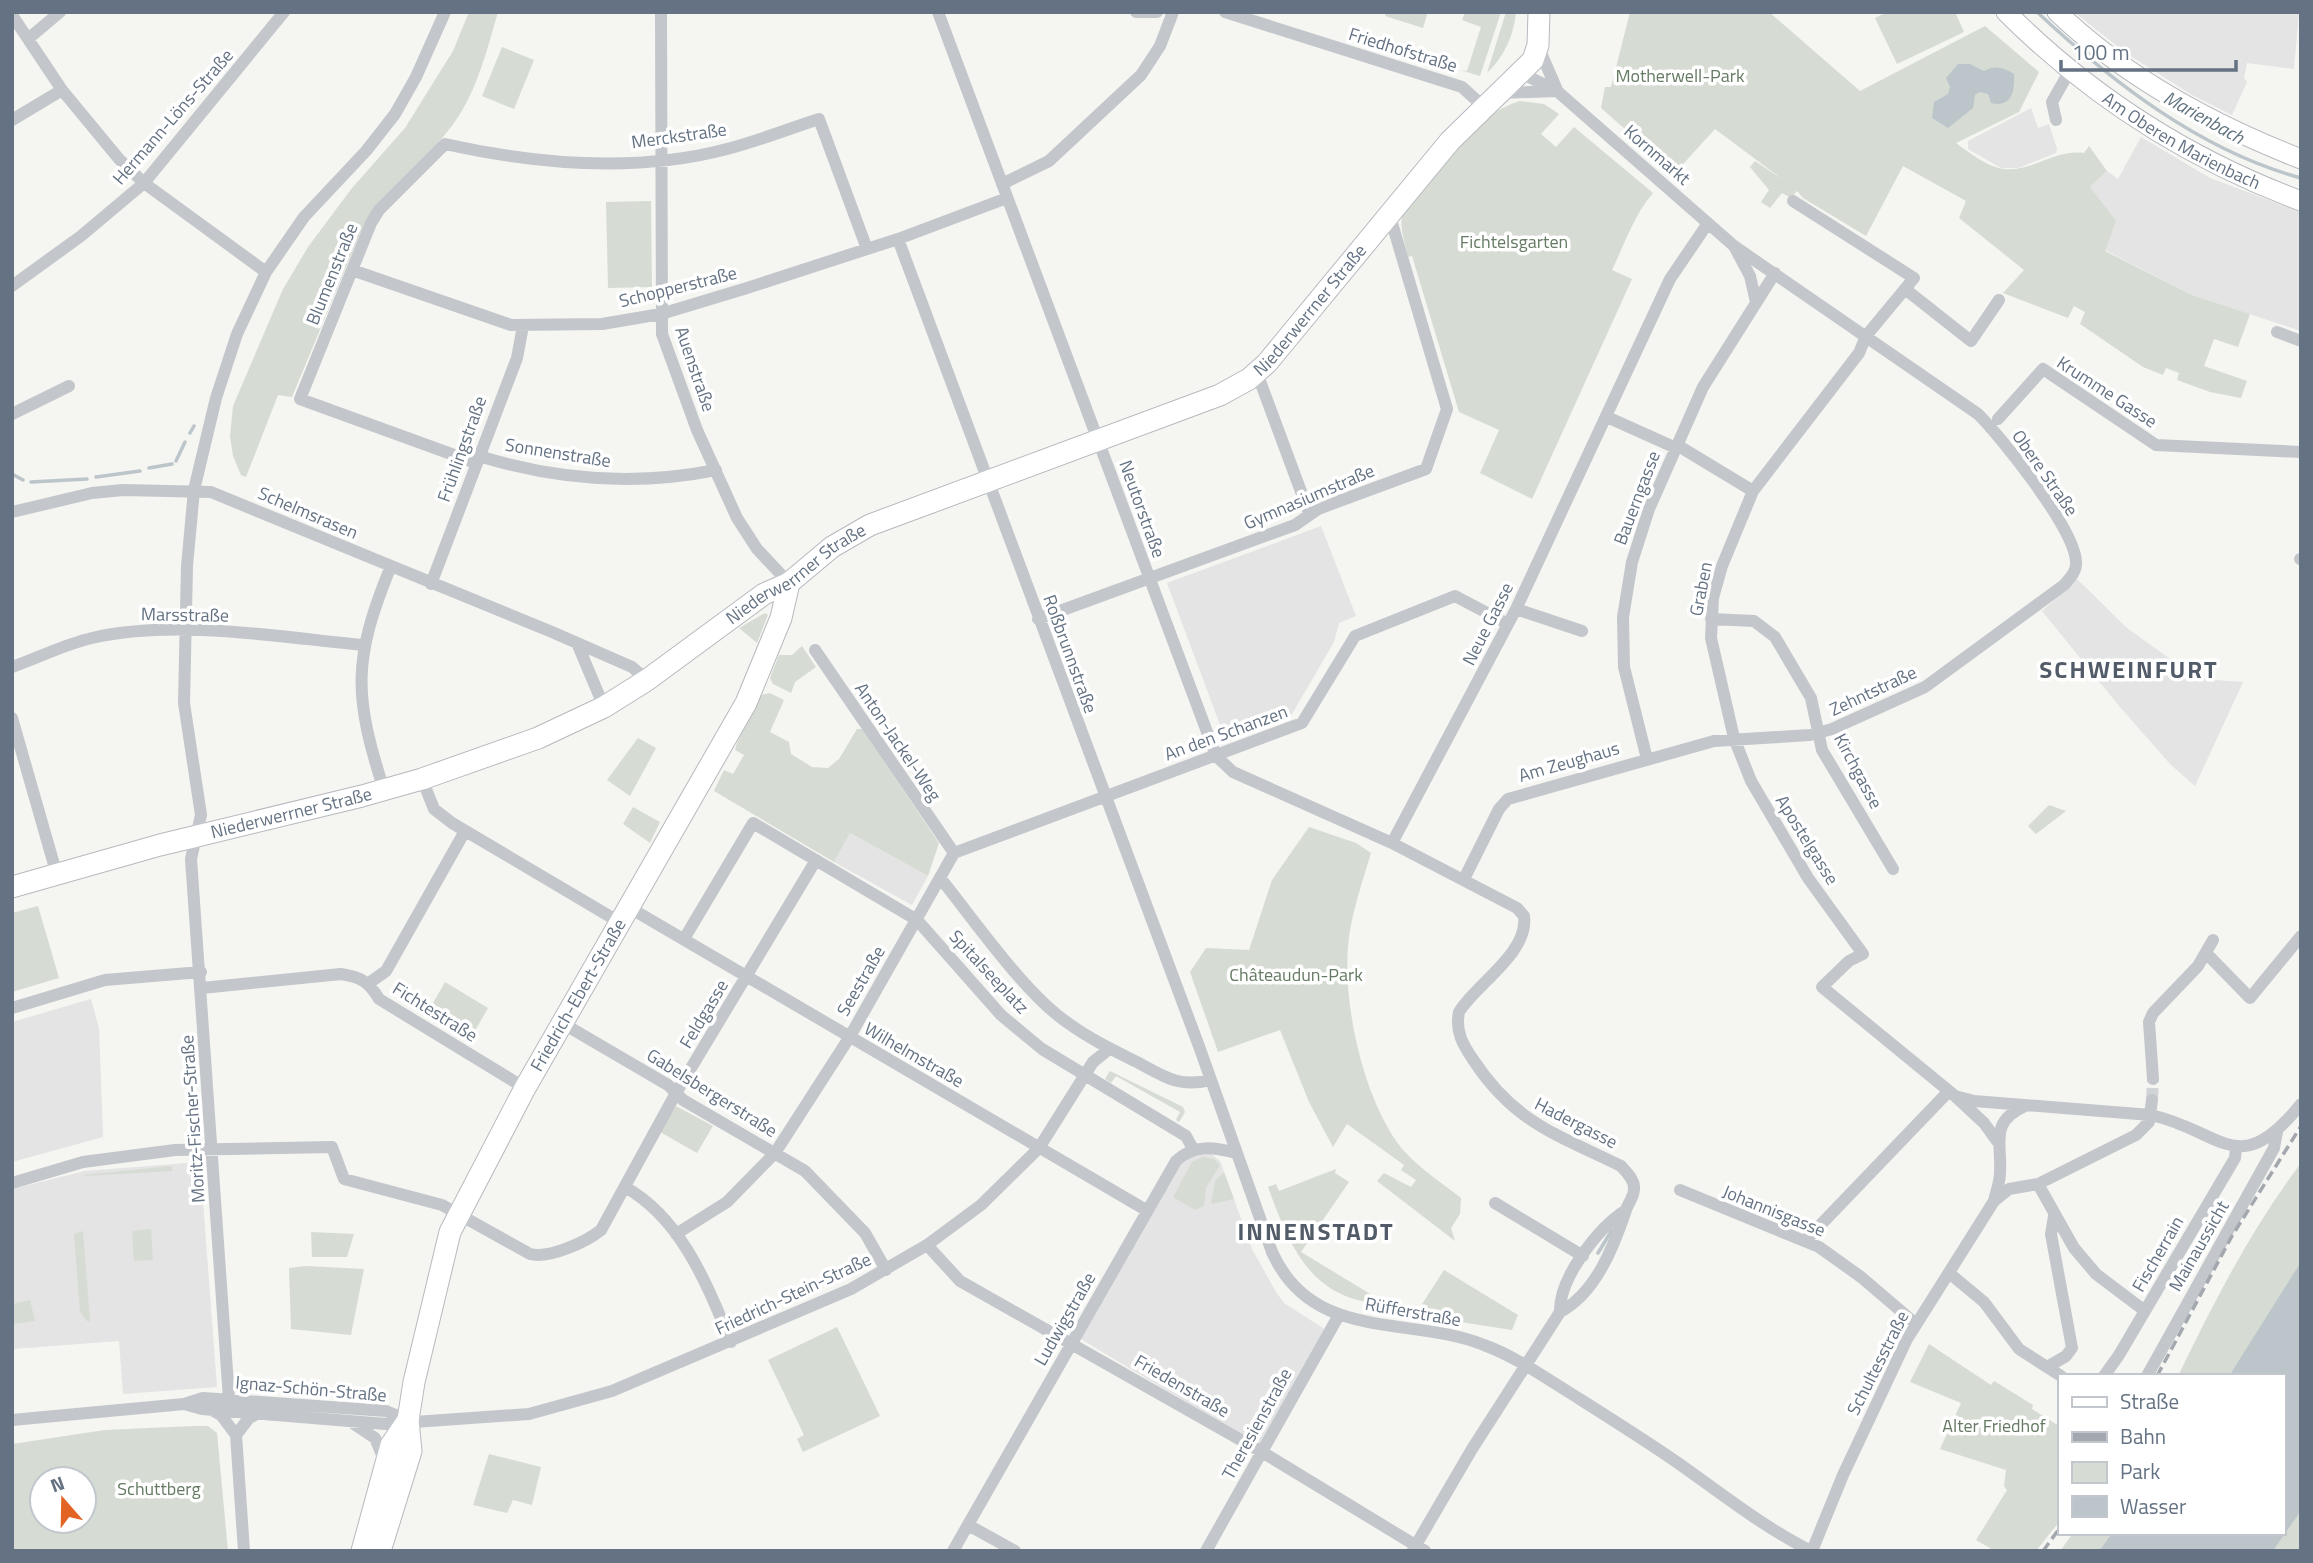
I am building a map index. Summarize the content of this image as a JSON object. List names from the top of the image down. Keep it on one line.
{"streets":{"main road":["Am Oberen Marienbach","Niederwerrner Straße","Friedrich-Ebert-Straße"],"street":["Friedhofstraße","Hermann-Löns-Straße","Merckstraße","Kornmarkt","Blumenstraße","Schopperstraße","Auenstraße","Krumme Gasse","Frühlingstraße","Sonnenstraße","Obere Straße","Gymnasiumstraße","Bauerngasse","Neutorstraße","Schelmsrasen","Graben","Marsstraße","Neue Gasse","Roßbrunnstraße","Zehntstraße","An den Schanzen","Anton-Jackel-Weg","Am Zeughaus","Kirchgasse","Apostelgasse","Spitalseeplatz","Seestraße","Fichtestraße","Feldgasse","Wilhelmstraße","Gabelsbergerstraße","Moritz-Fischer-Straße","Hadergasse","Johannisgasse","Mainaussicht","Fischerrain","Friedrich-Stein-Straße","Rüfferstraße","Ludwigstraße","Schultesstraße","Friedenstraße","Ignaz-Schön-Straße","Theresienstraße"]},"crossings":[["Friedhofstraße","Niederwerrner Straße"],["Merckstraße","Blumenstraße"],["Merckstraße","Schopperstraße"],["Merckstraße","Auenstraße"],["Kornmarkt","Niederwerrner Straße"],["Kornmarkt","Obere Straße"],["Kornmarkt","Bauerngasse"],["Kornmarkt","Graben"],["Kornmarkt","Neue Gasse"],["Blumenstraße","Schopperstraße"],["Blumenstraße","Sonnenstraße"],["Schopperstraße","Auenstraße"],["Schopperstraße","Frühlingstraße"],["Schopperstraße","Neutorstraße"],["Schopperstraße","Roßbrunnstraße"],["Niederwerrner Straße","Auenstraße"],["Niederwerrner Straße","Gymnasiumstraße"],["Niederwerrner Straße","Neutorstraße"],["Niederwerrner Straße","Schelmsrasen"],["Niederwerrner Straße","Roßbrunnstraße"],["Niederwerrner Straße","Friedrich-Ebert-Straße"],["Niederwerrner Straße","Wilhelmstraße"],["Niederwerrner Straße","Moritz-Fischer-Straße"],["Auenstraße","Sonnenstraße"],["Auenstraße","Friedrich-Ebert-Straße"],["Frühlingstraße","Sonnenstraße"],["Frühlingstraße","Schelmsrasen"],["Obere Straße","Graben"],["Obere Straße","Zehntstraße"],["Gymnasiumstraße","Neutorstraße"],["Gymnasiumstraße","Roßbrunnstraße"],["Bauerngasse","Zehntstraße"],["Bauerngasse","Am Zeughaus"],["Neutorstraße","An den Schanzen"],["Schelmsrasen","Moritz-Fischer-Straße"],["Graben","Zehntstraße"],["Graben","Kirchgasse"],["Graben","Apostelgasse"],["Marsstraße","Moritz-Fischer-Straße"],["Neue Gasse","An den Schanzen"],["Roßbrunnstraße","An den Schanzen"],["Roßbrunnstraße","Spitalseeplatz"],["Roßbrunnstraße","Rüfferstraße"],["Zehntstraße","Am Zeughaus"],["Zehntstraße","Kirchgasse"],["Zehntstraße","Apostelgasse"],["Anton-Jackel-Weg","Seestraße"],["Am Zeughaus","Hadergasse"],["Spitalseeplatz","Seestraße"],["Spitalseeplatz","Feldgasse"],["Spitalseeplatz","Wilhelmstraße"],["Spitalseeplatz","Friedrich-Stein-Straße"],["Spitalseeplatz","Rüfferstraße"],["Spitalseeplatz","Ludwigstraße"],["Seestraße","Wilhelmstraße"],["Seestraße","Gabelsbergerstraße"],["Friedrich-Ebert-Straße","Fichtestraße"],["Friedrich-Ebert-Straße","Feldgasse"],["Friedrich-Ebert-Straße","Wilhelmstraße"],["Friedrich-Ebert-Straße","Gabelsbergerstraße"],["Friedrich-Ebert-Straße","Friedrich-Stein-Straße"],["Friedrich-Ebert-Straße","Ignaz-Schön-Straße"],["Fichtestraße","Moritz-Fischer-Straße"],["Feldgasse","Wilhelmstraße"],["Feldgasse","Gabelsbergerstraße"],["Feldgasse","Moritz-Fischer-Straße"],["Wilhelmstraße","Friedrich-Stein-Straße"],["Wilhelmstraße","Ludwigstraße"],["Gabelsbergerstraße","Friedrich-Stein-Straße"],["Moritz-Fischer-Straße","Ignaz-Schön-Straße"],["Johannisgasse","Schultesstraße"],["Friedrich-Stein-Straße","Friedenstraße"],["Friedrich-Stein-Straße","Ignaz-Schön-Straße"],["Rüfferstraße","Schultesstraße"],["Rüfferstraße","Theresienstraße"],["Ludwigstraße","Friedenstraße"],["Friedenstraße","Theresienstraße"]],"districts":["SCHWEINFURT","INNENSTADT"],"water":["Marienbach"],"parks":["Motherwell-Park","Fichtelsgarten","Châteaudun-Park","Alter Friedhof","Schuttberg"],"legend":["Straße","Bahn","Park","Wasser"],"scale_bar":"100 m","north":"top"}
